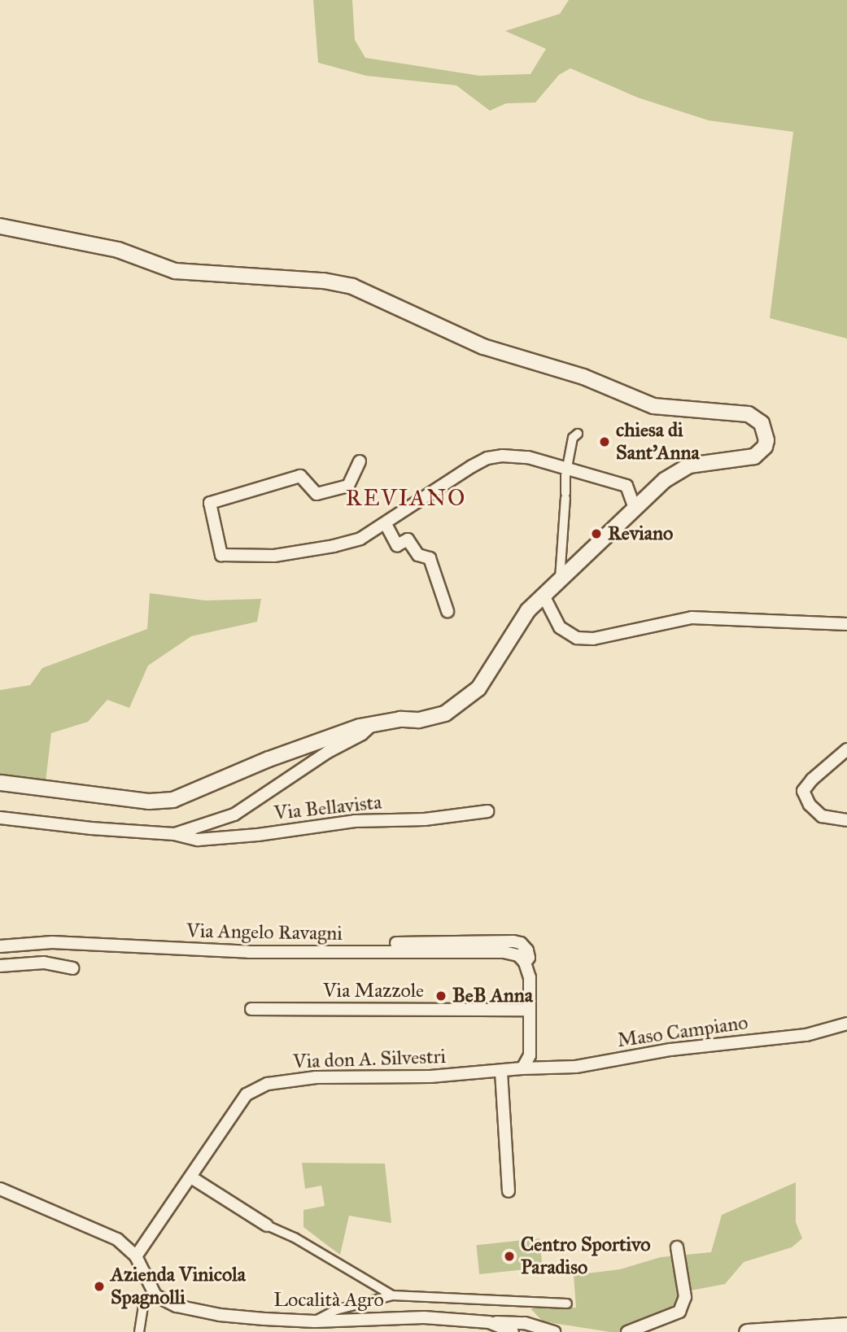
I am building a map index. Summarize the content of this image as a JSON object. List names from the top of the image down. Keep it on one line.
{"streets":{"street":["Via Bellavista","Via Angelo Ravagni","Via Mazzole","Maso Campiano","Via don A. Silvestri","Località Agro"]},"crossings":[["Maso Campiano","Via don A. Silvestri"]],"districts":["REVIANO"],"places":["chiesa di Sant'Anna","Reviano","BeB Anna","Centro Sportivo Paradiso","Azienda Vinicola Spagnolli"]}
